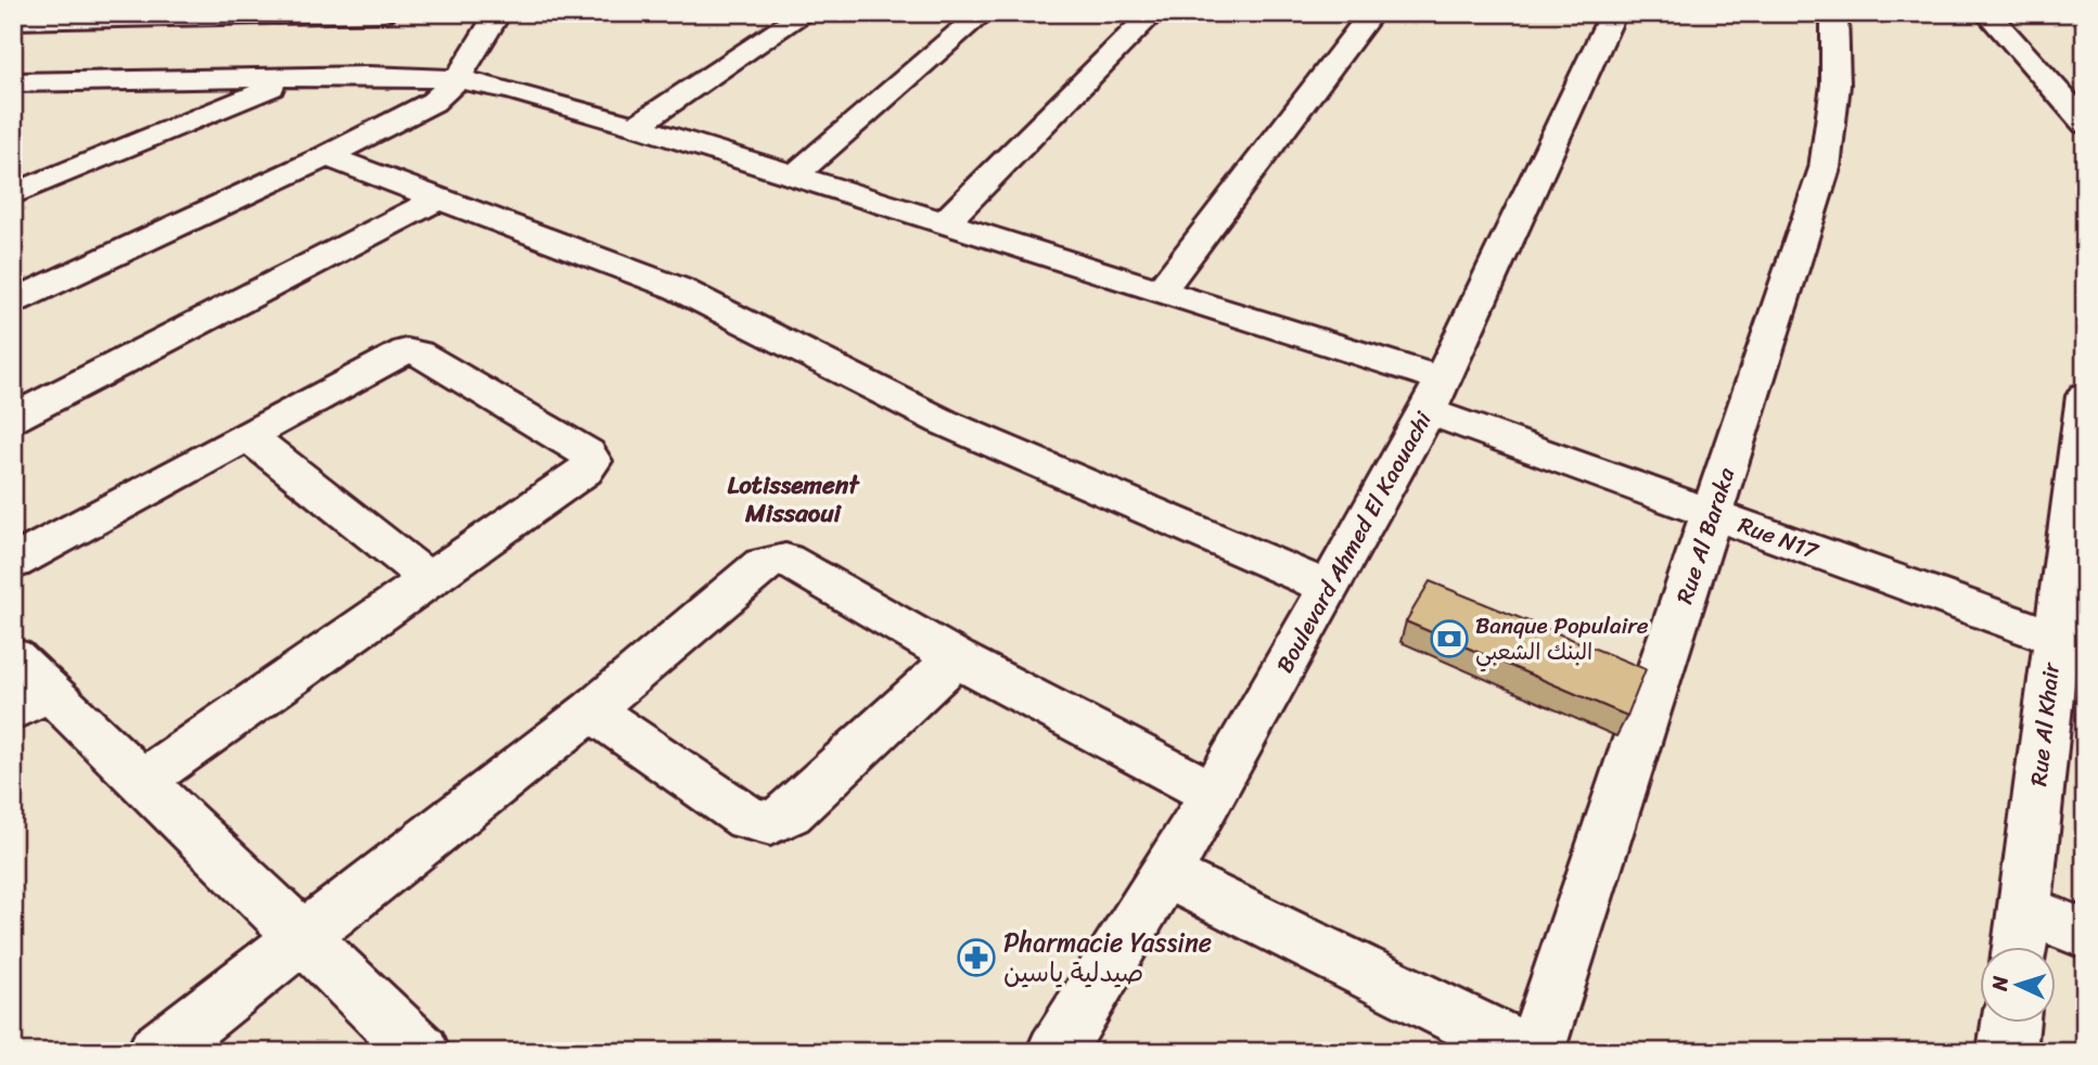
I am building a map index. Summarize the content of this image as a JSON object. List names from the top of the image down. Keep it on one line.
{"streets":{"street":["Rue Al Baraka","Rue N17","Boulevard Ahmed El Kaouachi","Rue Al Khair"]},"crossings":[["Rue Al Baraka","Rue N17"],["Rue N17","Boulevard Ahmed El Kaouachi"],["Rue N17","Rue Al Khair"]],"districts":["Lotissement Missaoui"],"places":{"bank":["Banque Populaire البنك الشعبي"],"pharmacy":["Pharmacie Yassine صيدلية ياسين"]},"north":"left"}
